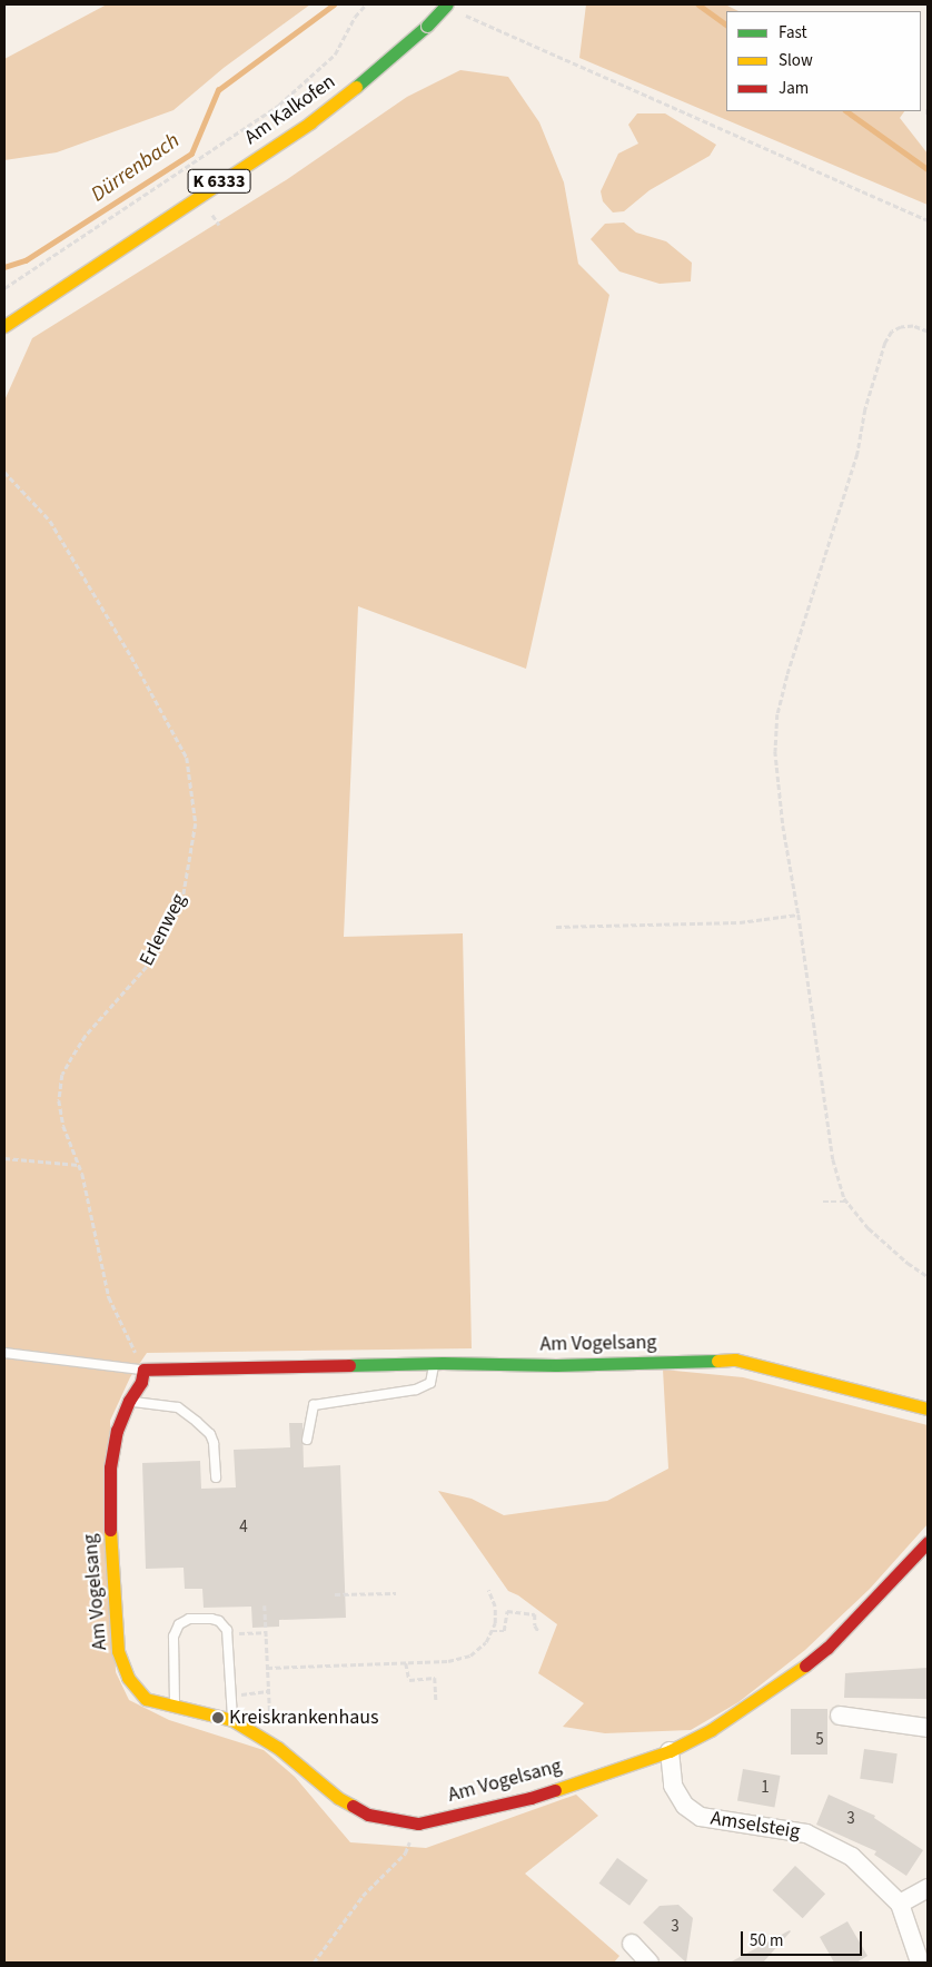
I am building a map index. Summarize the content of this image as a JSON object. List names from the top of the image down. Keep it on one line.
{"streets":{"street":["Am Kalkofen","K 6333","Am Vogelsang","Amselsteig"],"path":["Erlenweg"]},"crossings":[["Erlenweg","Am Vogelsang"],["Am Vogelsang","Amselsteig"]],"water":["Dürrenbach"],"places":["Kreiskrankenhaus"],"house_numbers":["4","5","1","3","3"],"legend":["Fast","Slow","Jam"],"scale_bar":"50 m"}
